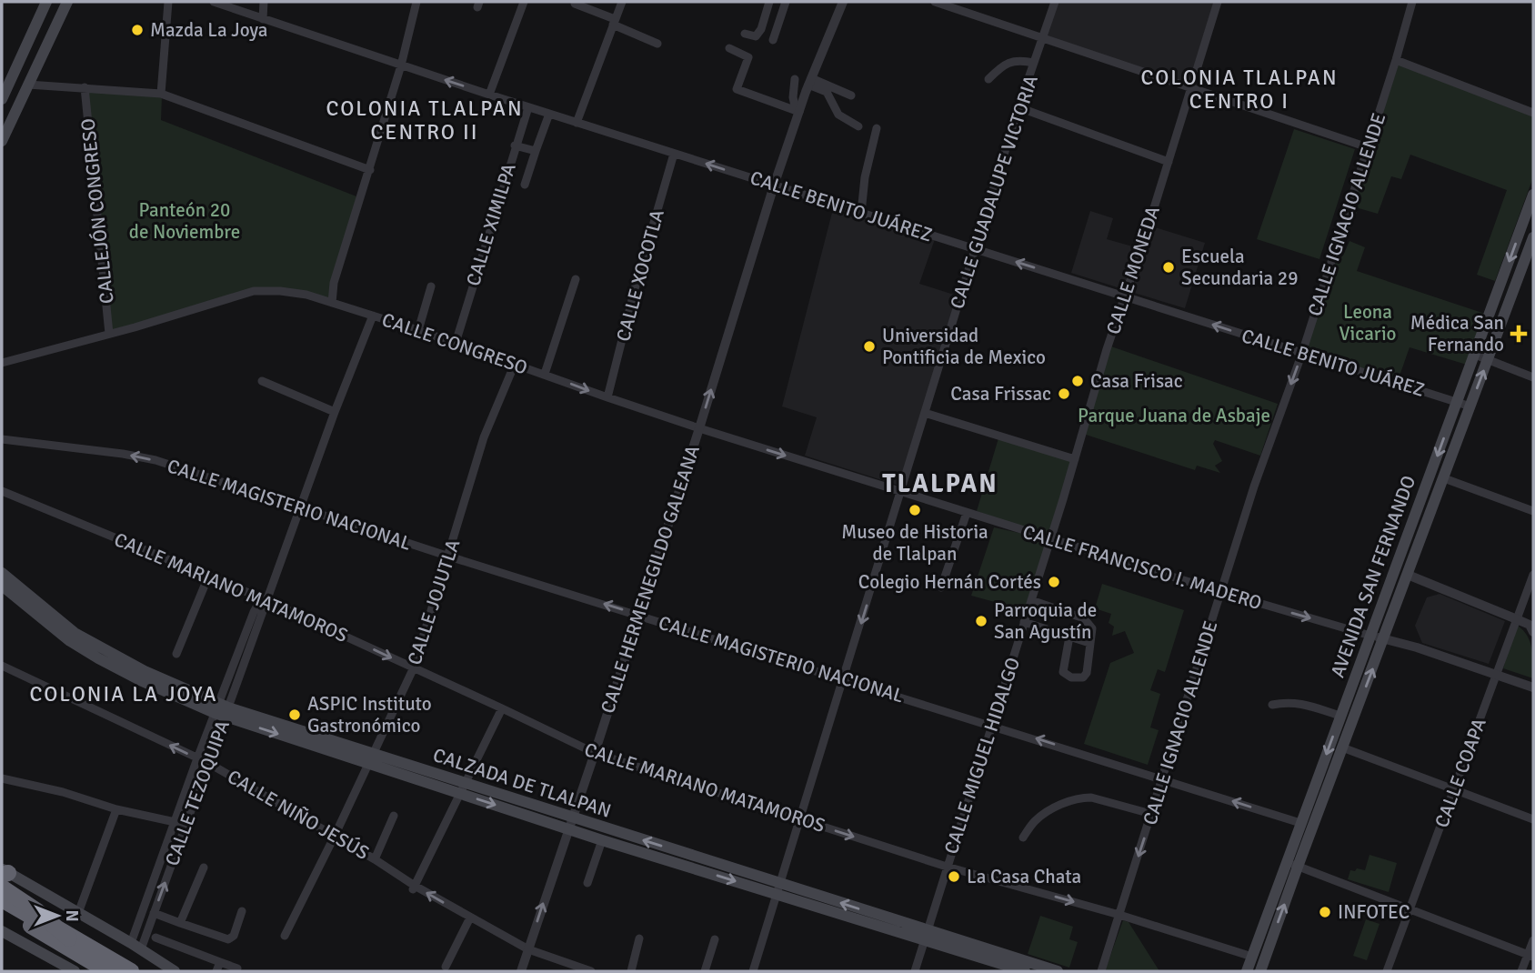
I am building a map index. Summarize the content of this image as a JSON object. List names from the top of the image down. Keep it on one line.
{"streets":{"main road":["AVENIDA SAN FERNANDO","CALZADA DE TLALPAN"],"street":["CALLE GUADALUPE VICTORIA","CALLE BENITO JUÁREZ","CALLEJÓN CONGRESO","CALLE IGNACIO ALLENDE","CALLE XIMILPA","CALLE MONEDA","CALLE XOCOTLA","CALLE CONGRESO","CALLE MAGISTERIO NACIONAL","CALLE FRANCISCO I. MADERO","CALLE HERMENEGILDO GALEANA","CALLE MARIANO MATAMOROS","CALLE JOJUTLA","CALLE MIGUEL HIDALGO","CALLE COAPA","CALLE TEZOQUIPA","CALLE NIÑO JESÚS"]},"crossings":[["CALLE GUADALUPE VICTORIA","CALLE BENITO JUÁREZ"],["CALLE GUADALUPE VICTORIA","CALLE CONGRESO"],["CALLE GUADALUPE VICTORIA","CALLE MAGISTERIO NACIONAL"],["CALLE GUADALUPE VICTORIA","CALLE FRANCISCO I. MADERO"],["CALLE GUADALUPE VICTORIA","CALLE MARIANO MATAMOROS"],["CALLE GUADALUPE VICTORIA","CALZADA DE TLALPAN"],["CALLE BENITO JUÁREZ","CALLE IGNACIO ALLENDE"],["CALLE BENITO JUÁREZ","CALLE XIMILPA"],["CALLE BENITO JUÁREZ","CALLE MONEDA"],["CALLE BENITO JUÁREZ","CALLE XOCOTLA"],["CALLE BENITO JUÁREZ","AVENIDA SAN FERNANDO"],["CALLE BENITO JUÁREZ","CALLE HERMENEGILDO GALEANA"],["CALLEJÓN CONGRESO","CALLE CONGRESO"],["CALLE IGNACIO ALLENDE","CALLE MAGISTERIO NACIONAL"],["CALLE IGNACIO ALLENDE","CALLE FRANCISCO I. MADERO"],["CALLE IGNACIO ALLENDE","CALLE MARIANO MATAMOROS"],["CALLE XIMILPA","CALLE CONGRESO"],["CALLE MONEDA","CALLE FRANCISCO I. MADERO"],["CALLE MONEDA","CALLE MIGUEL HIDALGO"],["CALLE XOCOTLA","CALLE CONGRESO"],["CALLE CONGRESO","CALLE FRANCISCO I. MADERO"],["CALLE CONGRESO","CALLE HERMENEGILDO GALEANA"],["CALLE CONGRESO","CALLE JOJUTLA"],["CALLE CONGRESO","CALLE TEZOQUIPA"],["CALLE MAGISTERIO NACIONAL","AVENIDA SAN FERNANDO"],["CALLE MAGISTERIO NACIONAL","CALLE HERMENEGILDO GALEANA"],["CALLE MAGISTERIO NACIONAL","CALLE JOJUTLA"],["CALLE MAGISTERIO NACIONAL","CALLE MIGUEL HIDALGO"],["CALLE MAGISTERIO NACIONAL","CALLE TEZOQUIPA"],["CALLE FRANCISCO I. MADERO","AVENIDA SAN FERNANDO"],["CALLE FRANCISCO I. MADERO","CALLE MIGUEL HIDALGO"],["CALLE FRANCISCO I. MADERO","CALLE COAPA"],["AVENIDA SAN FERNANDO","CALLE MARIANO MATAMOROS"],["CALLE HERMENEGILDO GALEANA","CALLE MARIANO MATAMOROS"],["CALLE HERMENEGILDO GALEANA","CALZADA DE TLALPAN"],["CALLE HERMENEGILDO GALEANA","CALLE NIÑO JESÚS"],["CALLE MARIANO MATAMOROS","CALLE JOJUTLA"],["CALLE MARIANO MATAMOROS","CALLE MIGUEL HIDALGO"],["CALLE MARIANO MATAMOROS","CALLE TEZOQUIPA"],["CALLE JOJUTLA","CALZADA DE TLALPAN"],["CALLE JOJUTLA","CALLE NIÑO JESÚS"],["CALLE MIGUEL HIDALGO","CALZADA DE TLALPAN"],["CALZADA DE TLALPAN","CALLE TEZOQUIPA"],["CALLE TEZOQUIPA","CALLE NIÑO JESÚS"]],"one_way":["CALLE BENITO JUÁREZ","CALLE IGNACIO ALLENDE","CALLE MAGISTERIO NACIONAL","CALLE HERMENEGILDO GALEANA","CALLE MARIANO MATAMOROS","CALLE NIÑO JESÚS"],"districts":["COLONIA TLALPAN CENTRO I","COLONIA TLALPAN CENTRO II","TLALPAN","COLONIA LA JOYA"],"parks":["Panteón 20 de Noviembre","Leona Vicario","Parque Juana de Asbaje"],"places":{"other":["Mazda La Joya","Escuela Secundaria 29","Universidad Pontificia de Mexico","Casa Frisac","Casa Frissac","Museo de Historia de Tlalpan","Colegio Hernán Cortés","Parroquia de San Agustín","ASPIC Instituto Gastronómico","La Casa Chata","INFOTEC"],"health":["Médica San Fernando"]},"north":"right"}
